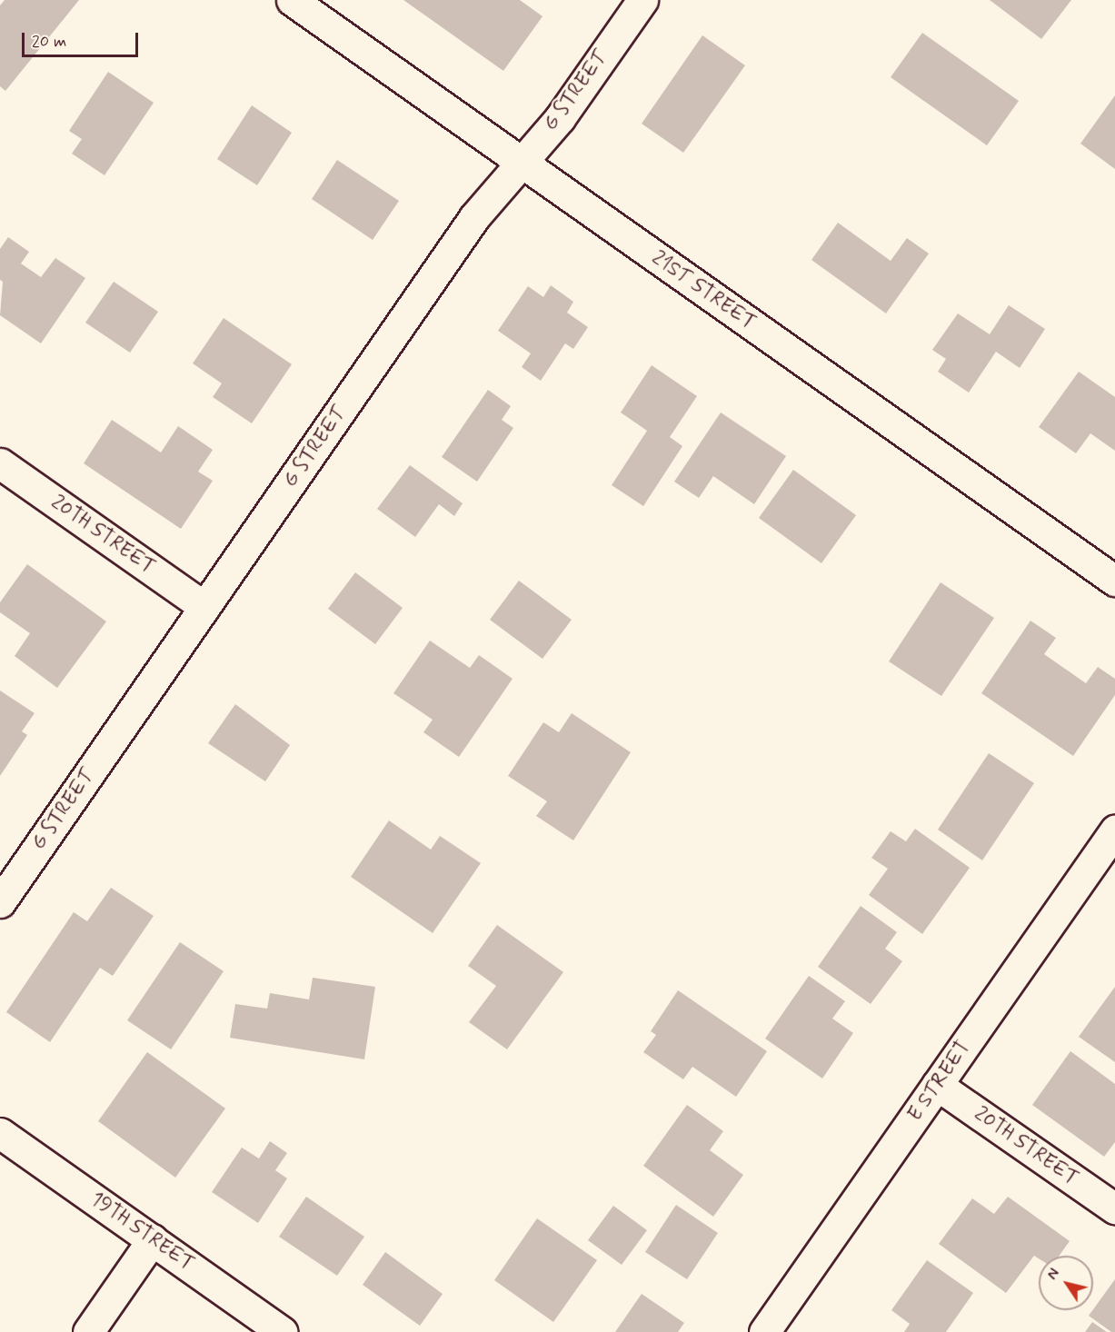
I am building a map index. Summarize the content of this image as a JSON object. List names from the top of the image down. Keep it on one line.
{"streets":{"street":["G STREET","21ST STREET","20TH STREET","E STREET","19TH STREET"]},"crossings":[["G STREET","21ST STREET"],["G STREET","20TH STREET"],["20TH STREET","E STREET"]],"scale_bar":"20 m","north":"top left"}
